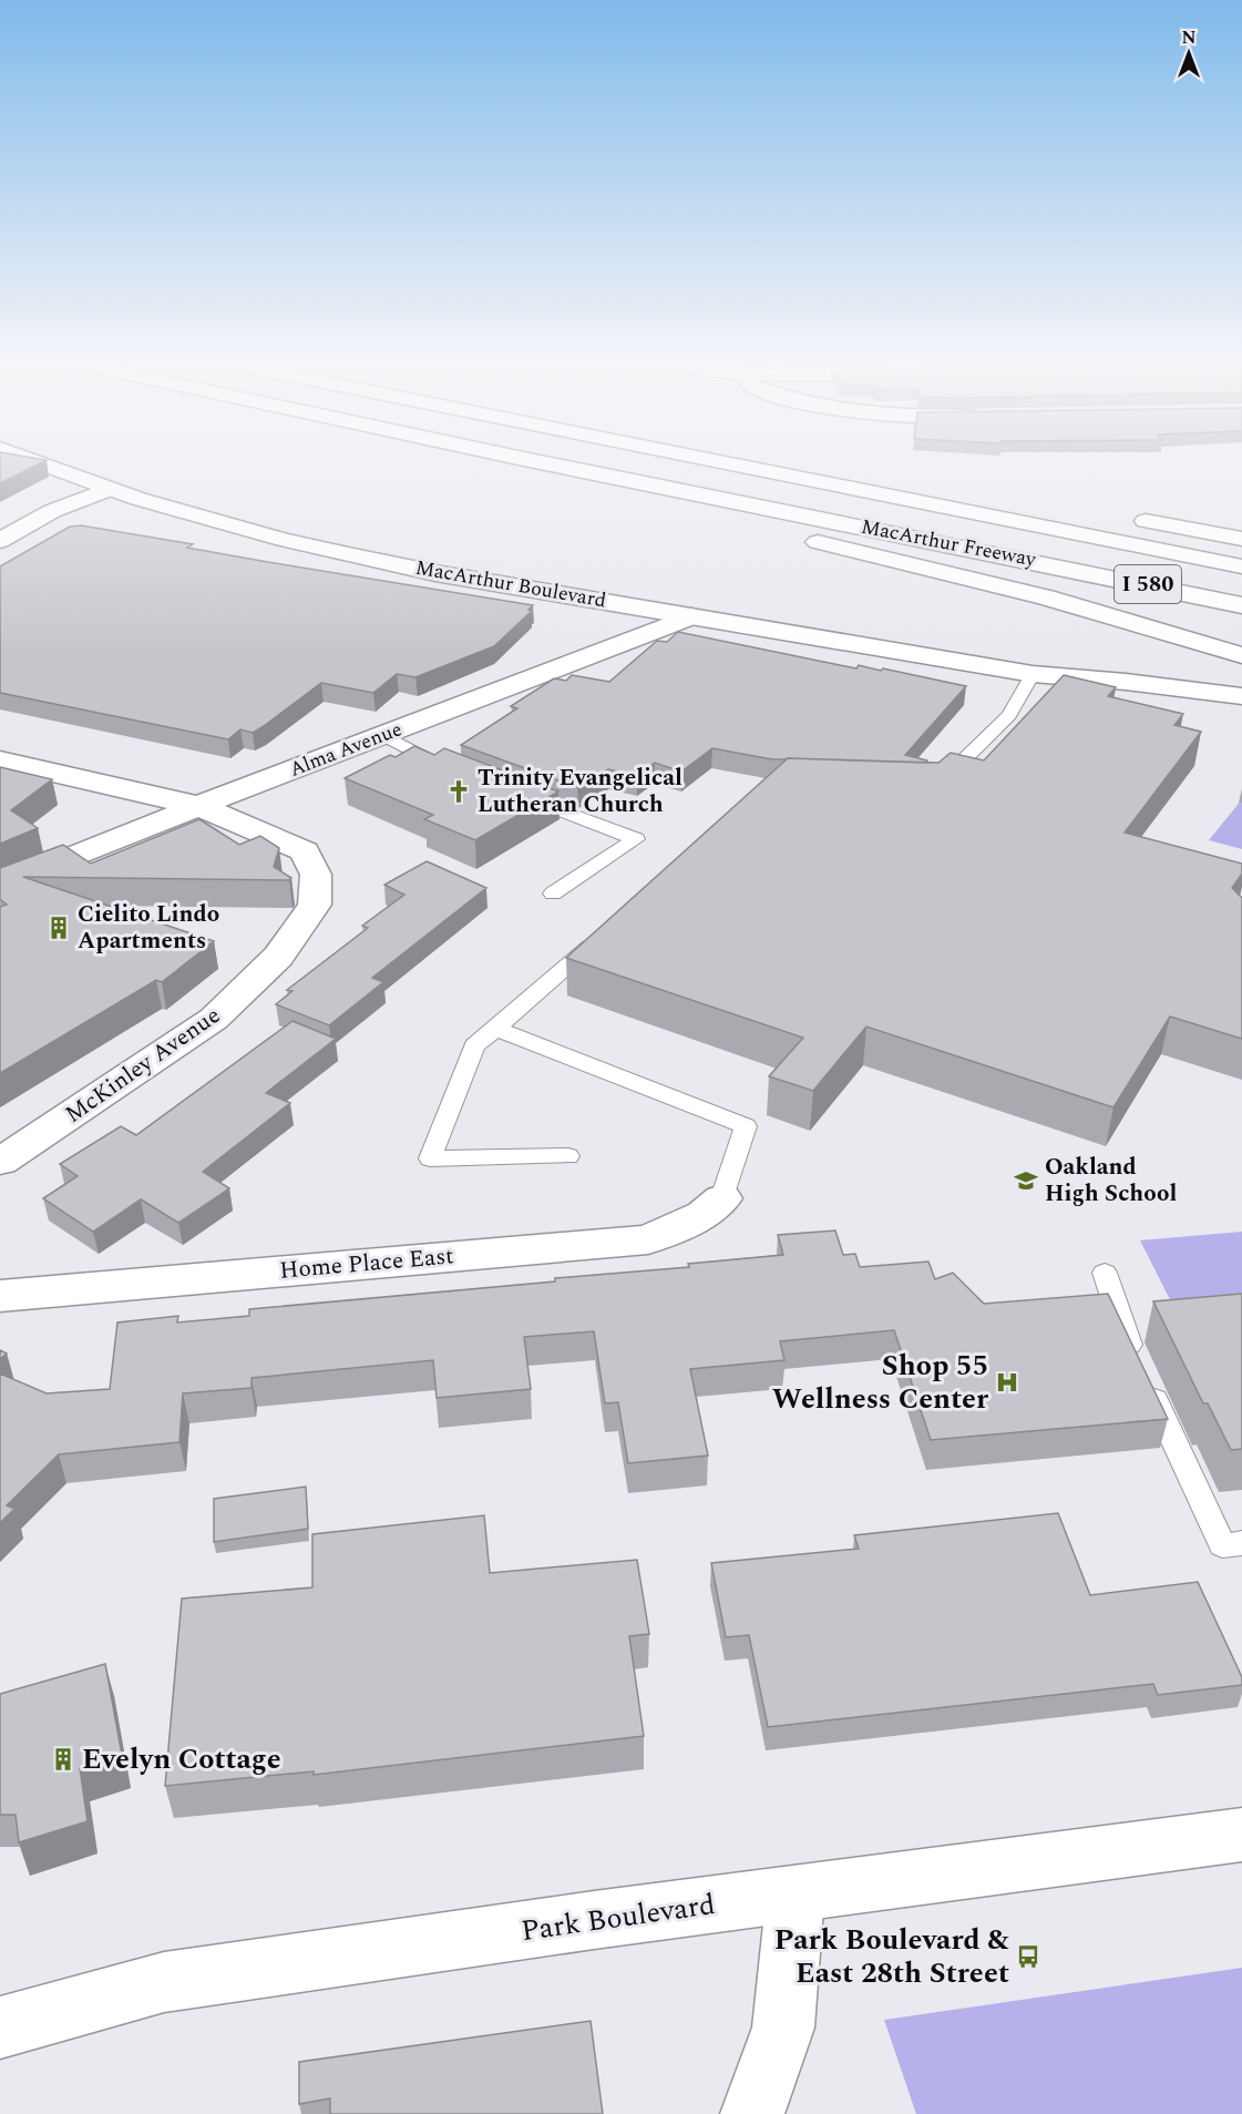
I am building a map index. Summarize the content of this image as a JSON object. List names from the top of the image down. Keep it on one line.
{"streets":{"main road":["MacArthur Freeway","MacArthur Boulevard","I 580","Alma Avenue","McKinley Avenue","Home Place East","Park Boulevard"]},"crossings":[["MacArthur Boulevard","Alma Avenue"],["Alma Avenue","McKinley Avenue"]],"places":{"church":["Trinity Evangelical Lutheran Church"],"building":["Cielito Lindo Apartments","Evelyn Cottage"],"school or university":["Oakland High School"],"hospital":["Shop 55 Wellness Center"],"bus stop":["Park Boulevard & East 28th Street"]},"north":"top"}
